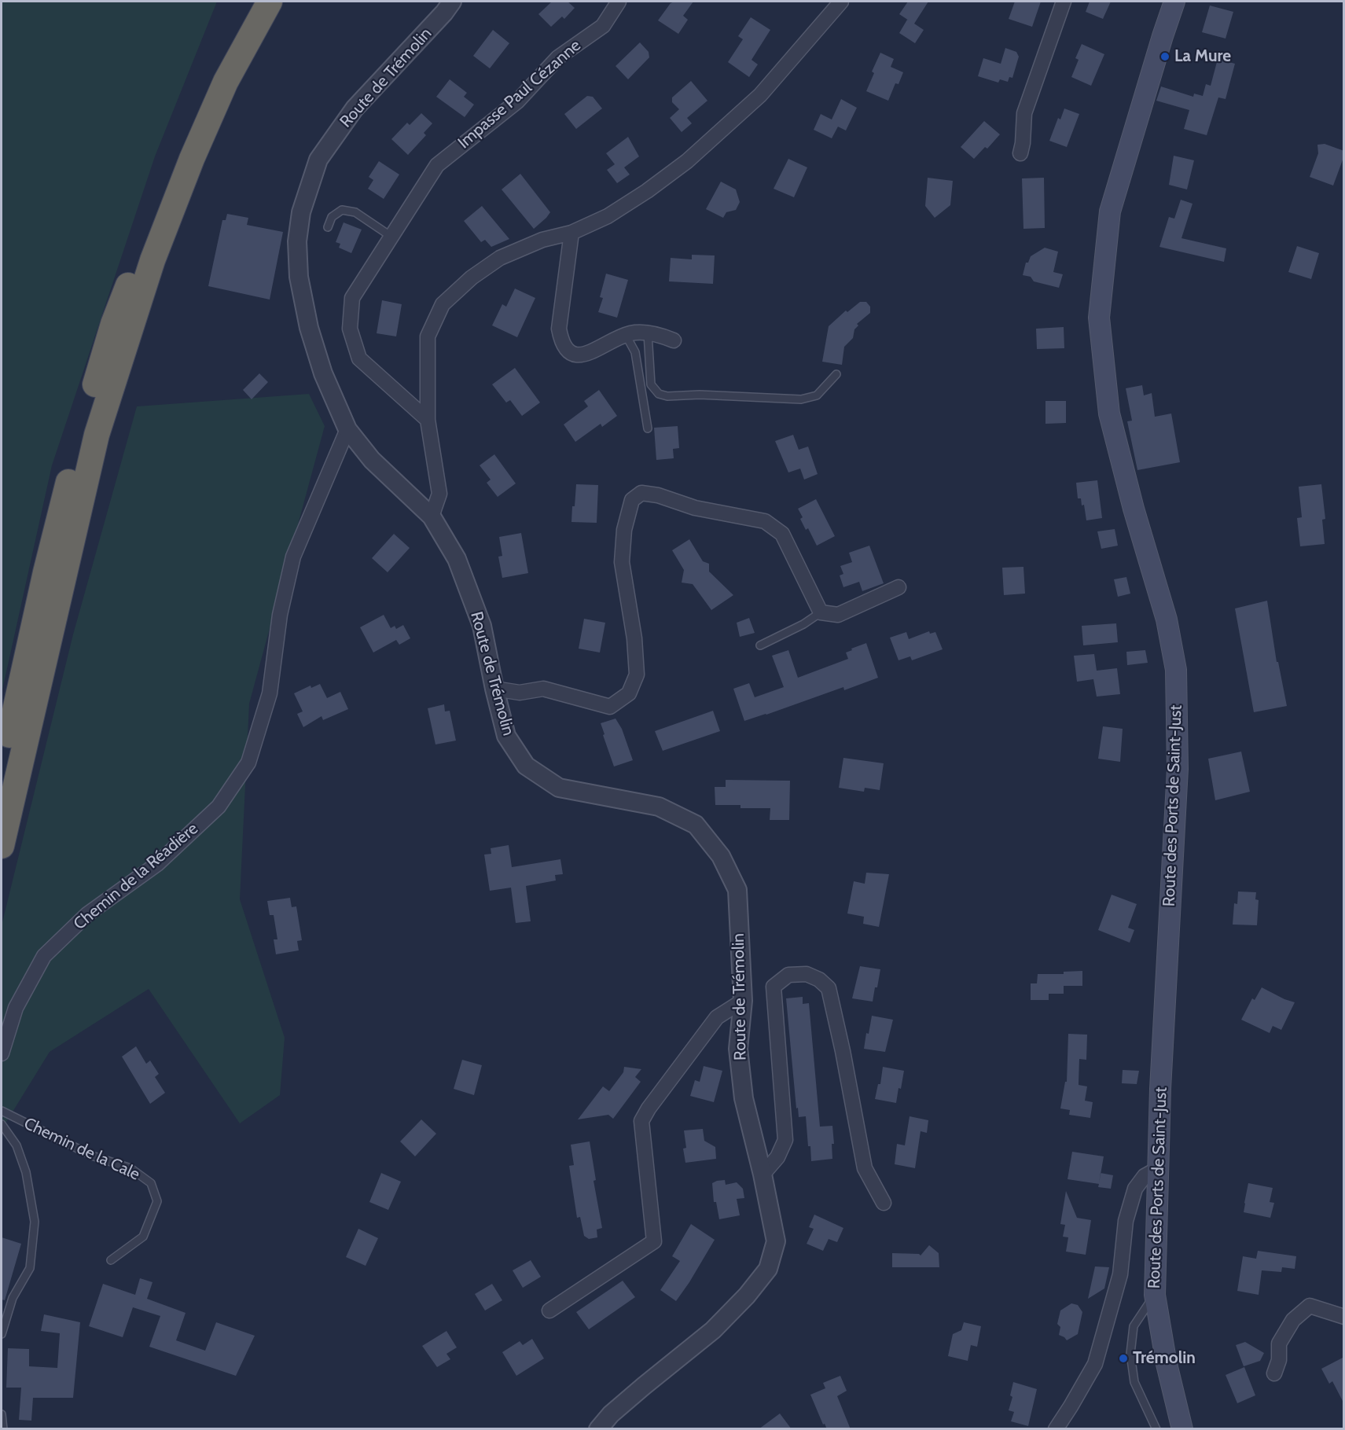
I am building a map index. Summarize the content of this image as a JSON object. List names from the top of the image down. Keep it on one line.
{"streets":{"main road":["Route des Ports de Saint-Just"],"street":["Route de Trémolin","Impasse Paul Cézanne","Chemin de la Réadière"],"lane":["Chemin de la Cale"]},"crossings":[["Route de Trémolin","Chemin de la Réadière"]],"places":["La Mure","Trémolin"]}
